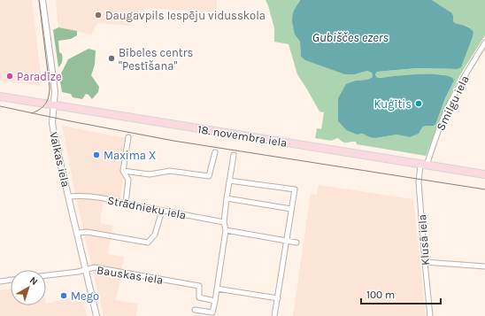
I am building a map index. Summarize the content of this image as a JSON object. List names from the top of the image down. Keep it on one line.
{"streets":{"main road":["18. novembra iela"],"street":["Smilgu iela","Valkas iela","Strādnieku iela","Klusā iela","Bauskas iela"]},"crossings":[["Smilgu iela","18. novembra iela"],["Smilgu iela","Klusā iela"],["18. novembra iela","Valkas iela"],["18. novembra iela","Klusā iela"],["Valkas iela","Strādnieku iela"],["Valkas iela","Bauskas iela"]],"water":["Gubiščes ezers"],"places":["Daugavpils Iespēju vidusskola","Bībeles centrs \"Pestīšana\"","Paradīze","Kuģītis","Maxima X","Mego"],"scale_bar":"100 m","north":"top right"}
